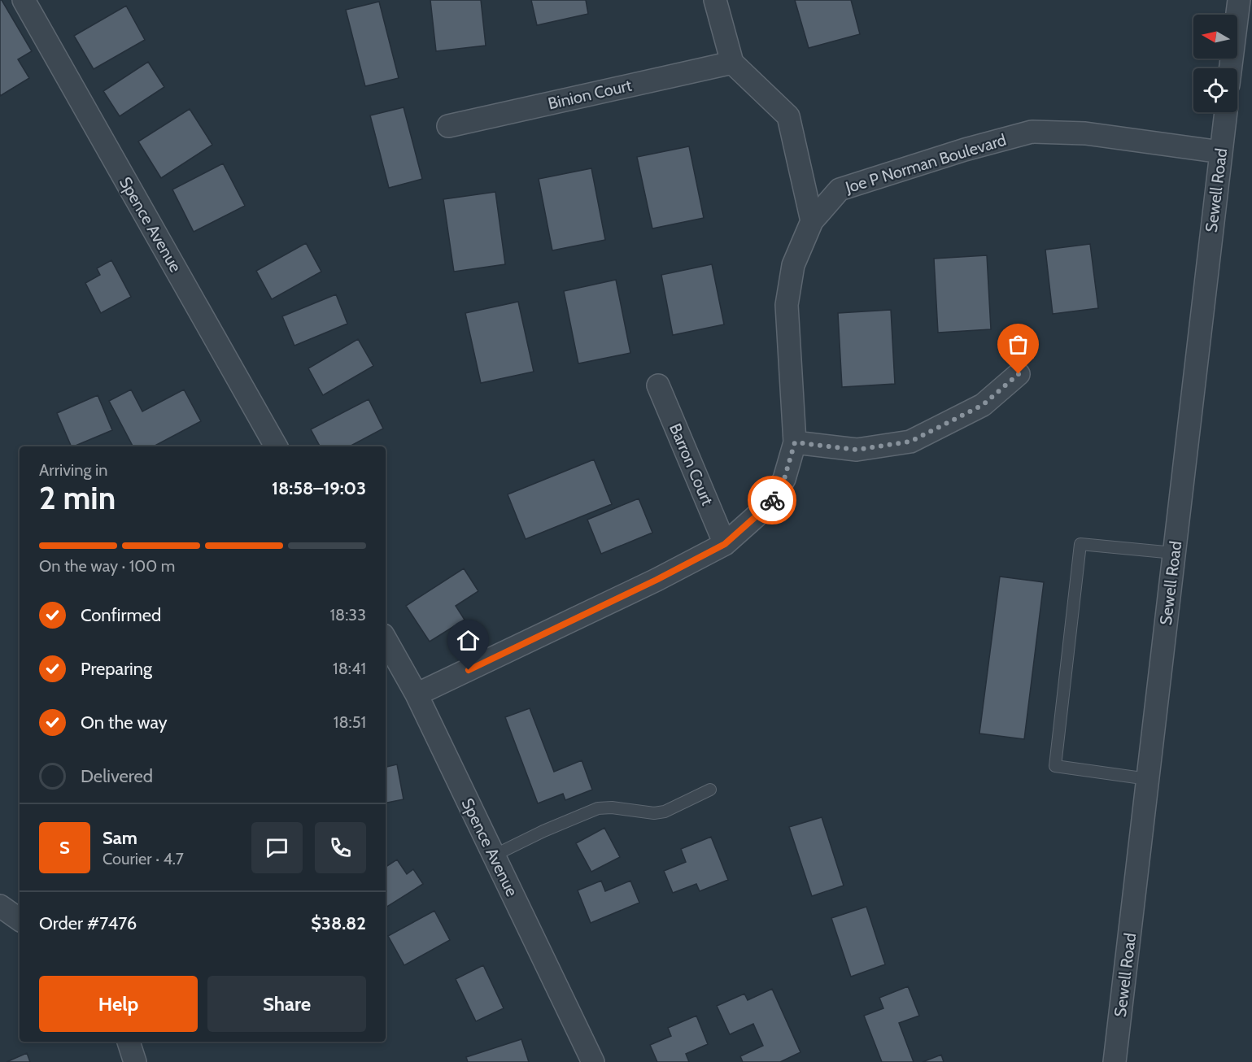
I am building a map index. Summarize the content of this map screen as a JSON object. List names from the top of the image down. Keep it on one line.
{"streets":{"street":["Binion Court","Joe P Norman Boulevard","Sewell Road","Spence Avenue","Barron Court"]},"crossings":[["Joe P Norman Boulevard","Sewell Road"],["Joe P Norman Boulevard","Spence Avenue"],["Joe P Norman Boulevard","Barron Court"]],"north":"left","page":{"heading":["2 min","Arriving in","18:58–19:03"],"panel":["Sam","Courier · 4.7","Order #7476","$38.82"],"bar":"On the way · 100 m","list":[["Confirmed","18:33"],["Preparing","18:41"],["On the way","18:51"],"Delivered"],"round":"S","buttons":["Help","Share"]}}
